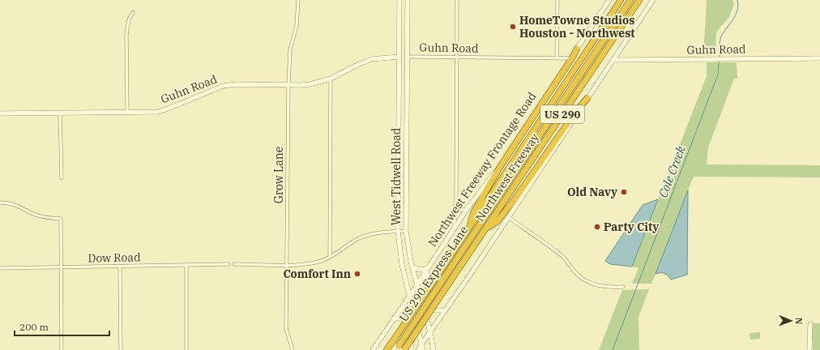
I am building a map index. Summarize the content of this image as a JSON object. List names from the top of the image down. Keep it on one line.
{"streets":{"highway":["US 290","Northwest Freeway","US 290 Express Lane"],"main road":["Guhn Road","Northwest Freeway Frontage Road","West Tidwell Road"],"street":["Grow Lane","Dow Road"]},"crossings":[["Guhn Road","Northwest Freeway Frontage Road"],["Guhn Road","Grow Lane"],["Guhn Road","West Tidwell Road"],["Northwest Freeway Frontage Road","West Tidwell Road"]],"water":["Cole Creek"],"places":["HomeTowne Studios Houston - Northwest","Old Navy","Party City","Comfort Inn"],"scale_bar":"200 m","north":"right"}
